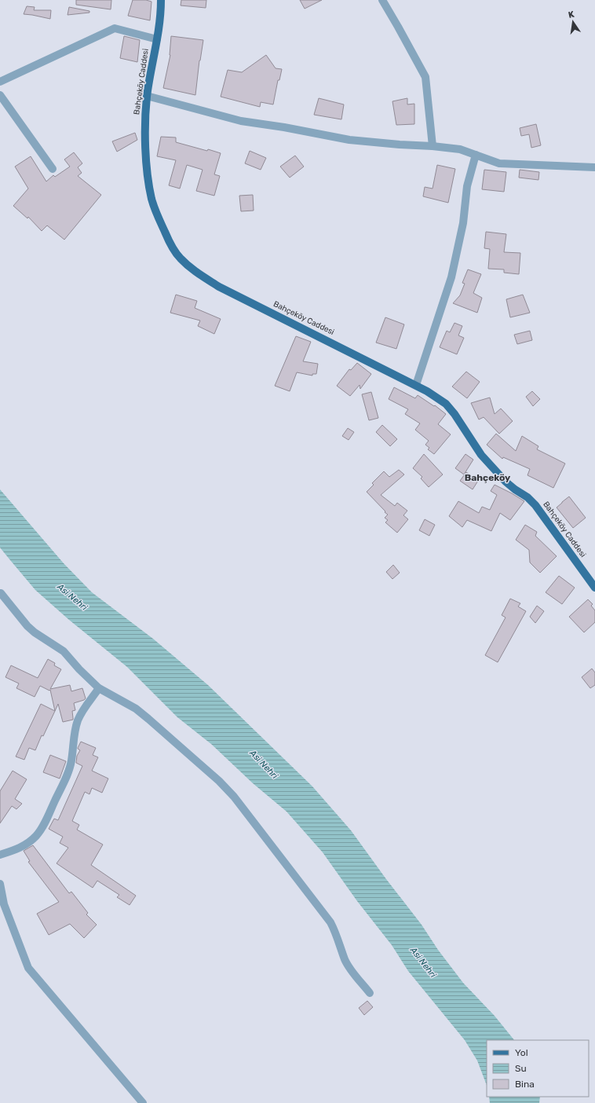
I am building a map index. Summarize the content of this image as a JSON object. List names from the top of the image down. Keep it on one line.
{"streets":{"main road":["Bahçeköy Caddesi"]},"districts":["Bahçeköy"],"water":["Asi Nehri"],"legend":["Yol","Su","Bina"],"north":"top"}
